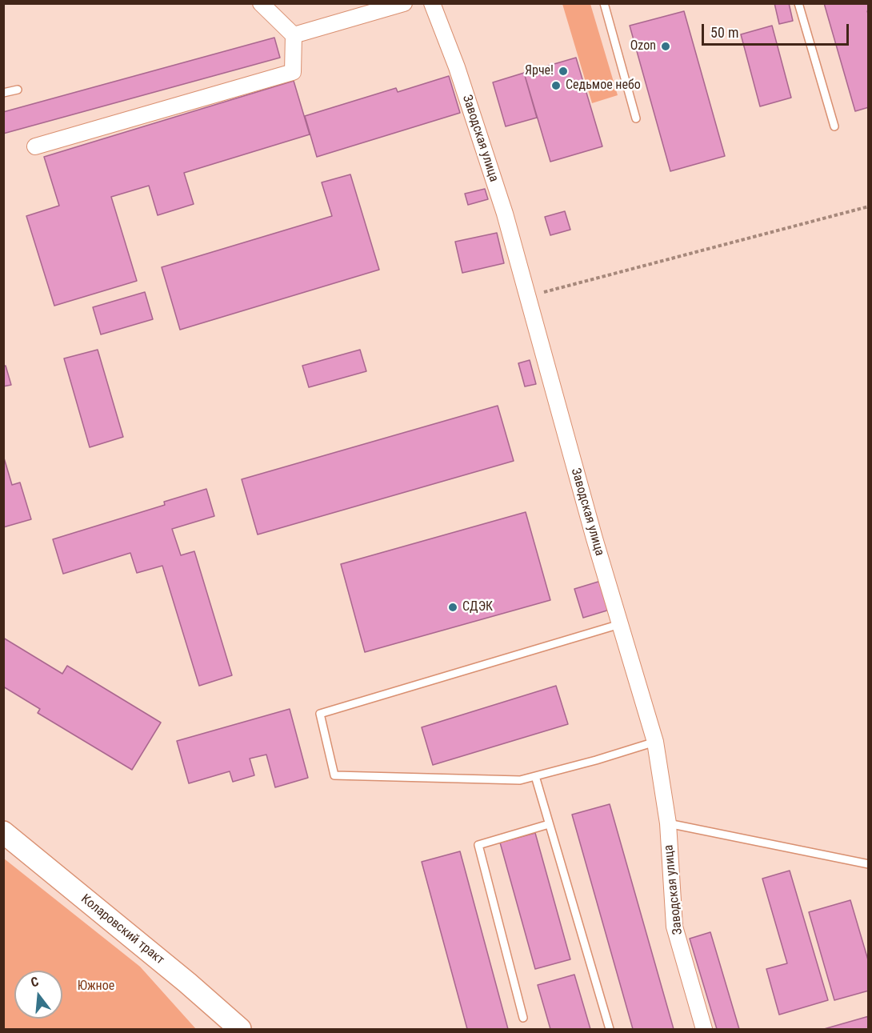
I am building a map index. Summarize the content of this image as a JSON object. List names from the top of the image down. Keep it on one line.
{"streets":{"main road":["Коларовский тракт"],"street":["Заводская улица"]},"parks":["Южное"],"places":["Ozon","Ярче!","Седьмое небо","СДЭК"],"scale_bar":"50 m","north":"top"}
